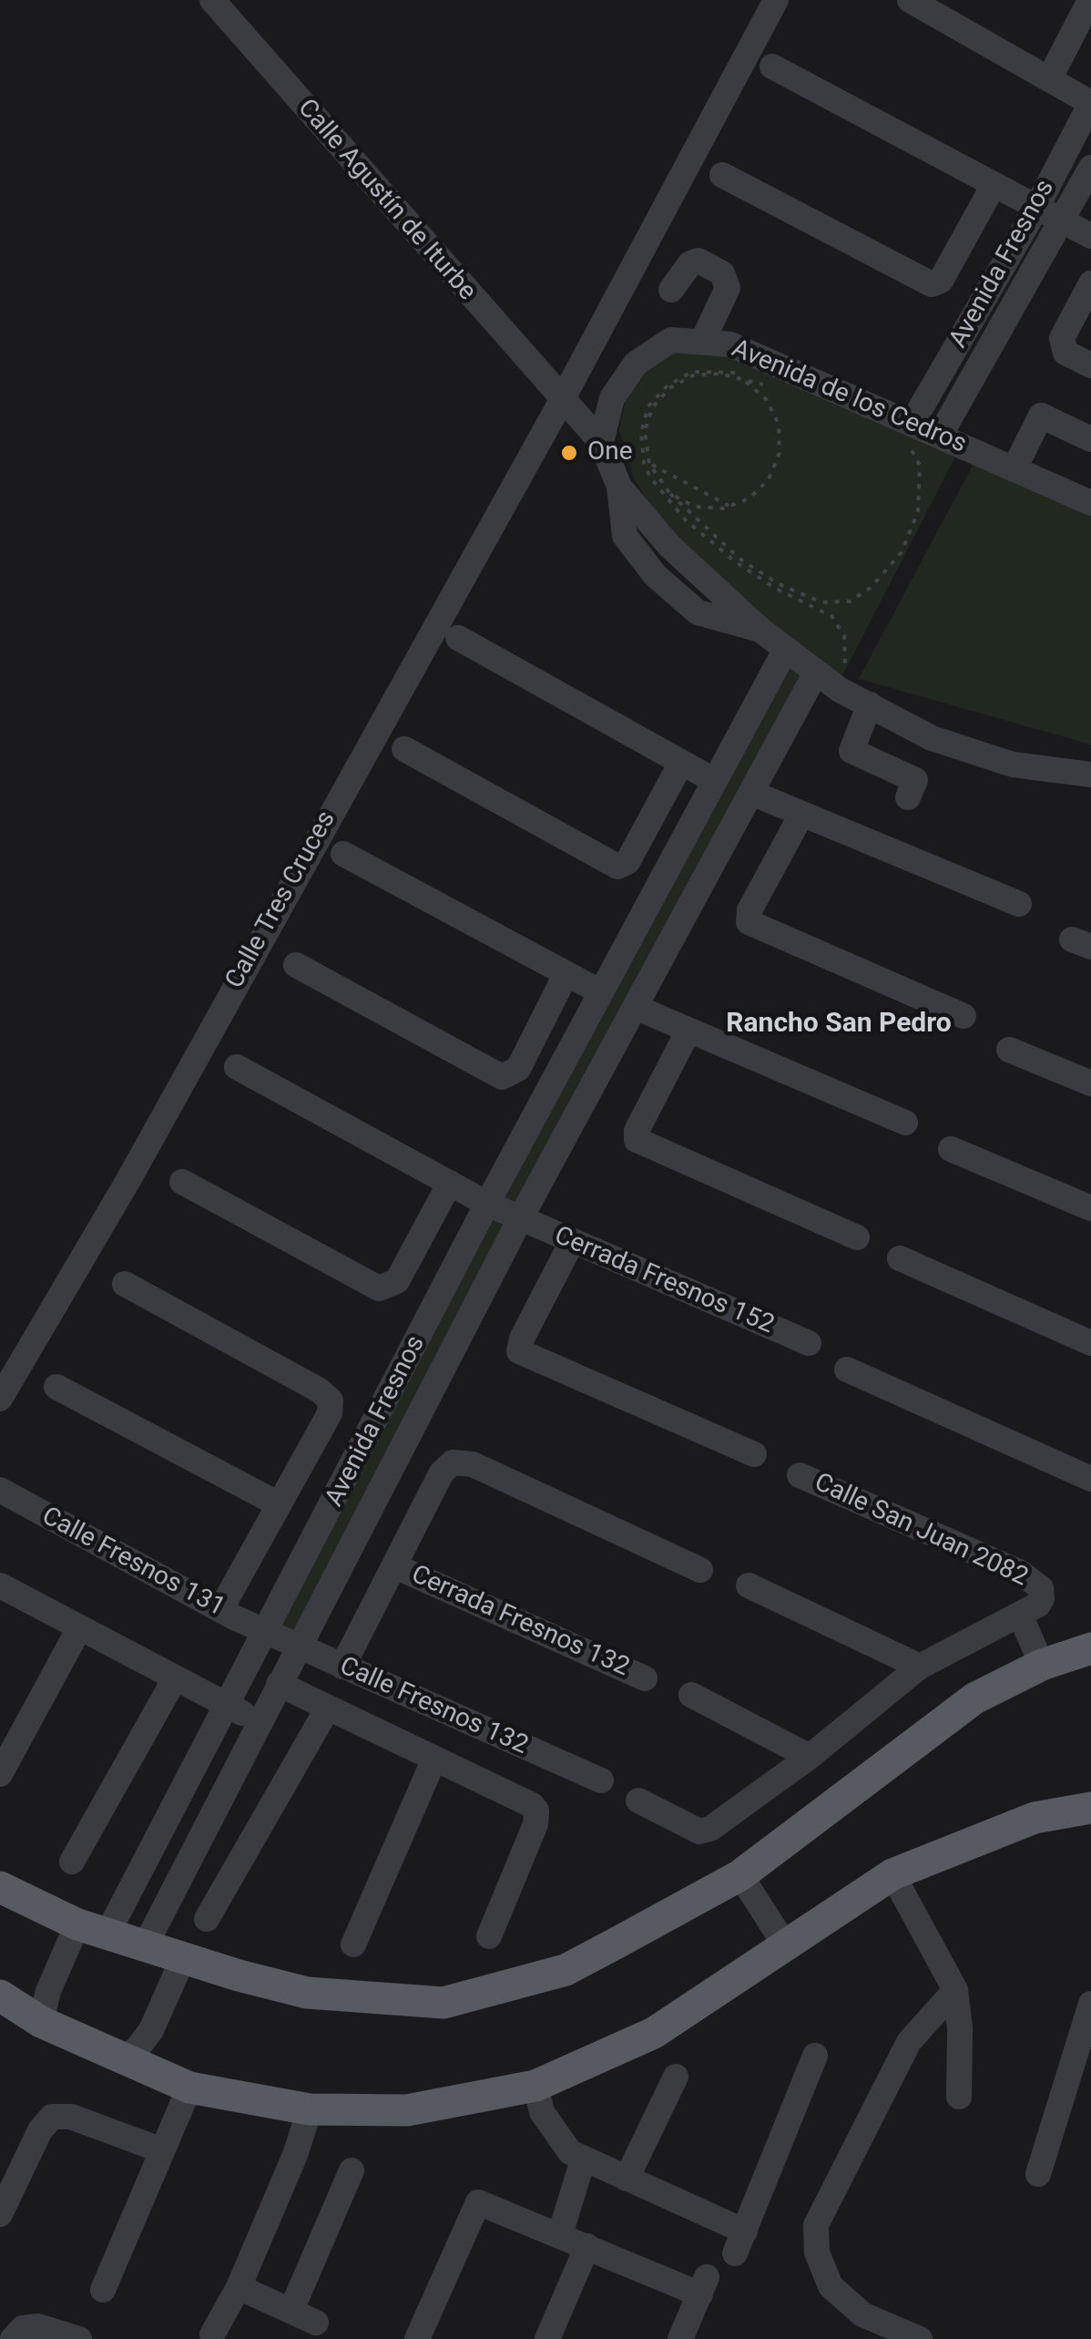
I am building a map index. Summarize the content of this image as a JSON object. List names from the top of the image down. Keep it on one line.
{"streets":{"street":["Calle Agustín de Iturbe","Avenida Fresnos","Avenida de los Cedros","Calle Tres Cruces","Cerrada Fresnos 152","Calle San Juan 2082","Calle Fresnos 131","Cerrada Fresnos 132","Calle Fresnos 132"]},"crossings":[["Calle Agustín de Iturbe","Calle Tres Cruces"],["Avenida Fresnos","Avenida de los Cedros"],["Avenida Fresnos","Cerrada Fresnos 152"],["Avenida Fresnos","Calle Fresnos 131"],["Avenida Fresnos","Calle Fresnos 132"],["Calle Fresnos 131","Calle Fresnos 132"],["Cerrada Fresnos 132","Calle Fresnos 132"]],"districts":["Rancho San Pedro"],"places":["One"]}
